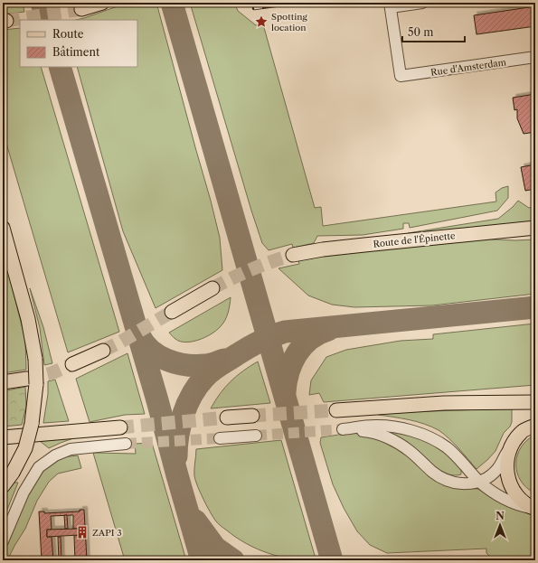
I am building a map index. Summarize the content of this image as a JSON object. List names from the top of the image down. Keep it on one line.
{"streets":{"main road":["Route de l'Épinette"],"street":["Rue d'Amsterdam"]},"places":{"place":["Spotting location"],"building":["ZAPI 3"]},"legend":["Route","Bâtiment"],"scale_bar":"50 m","north":"top"}
